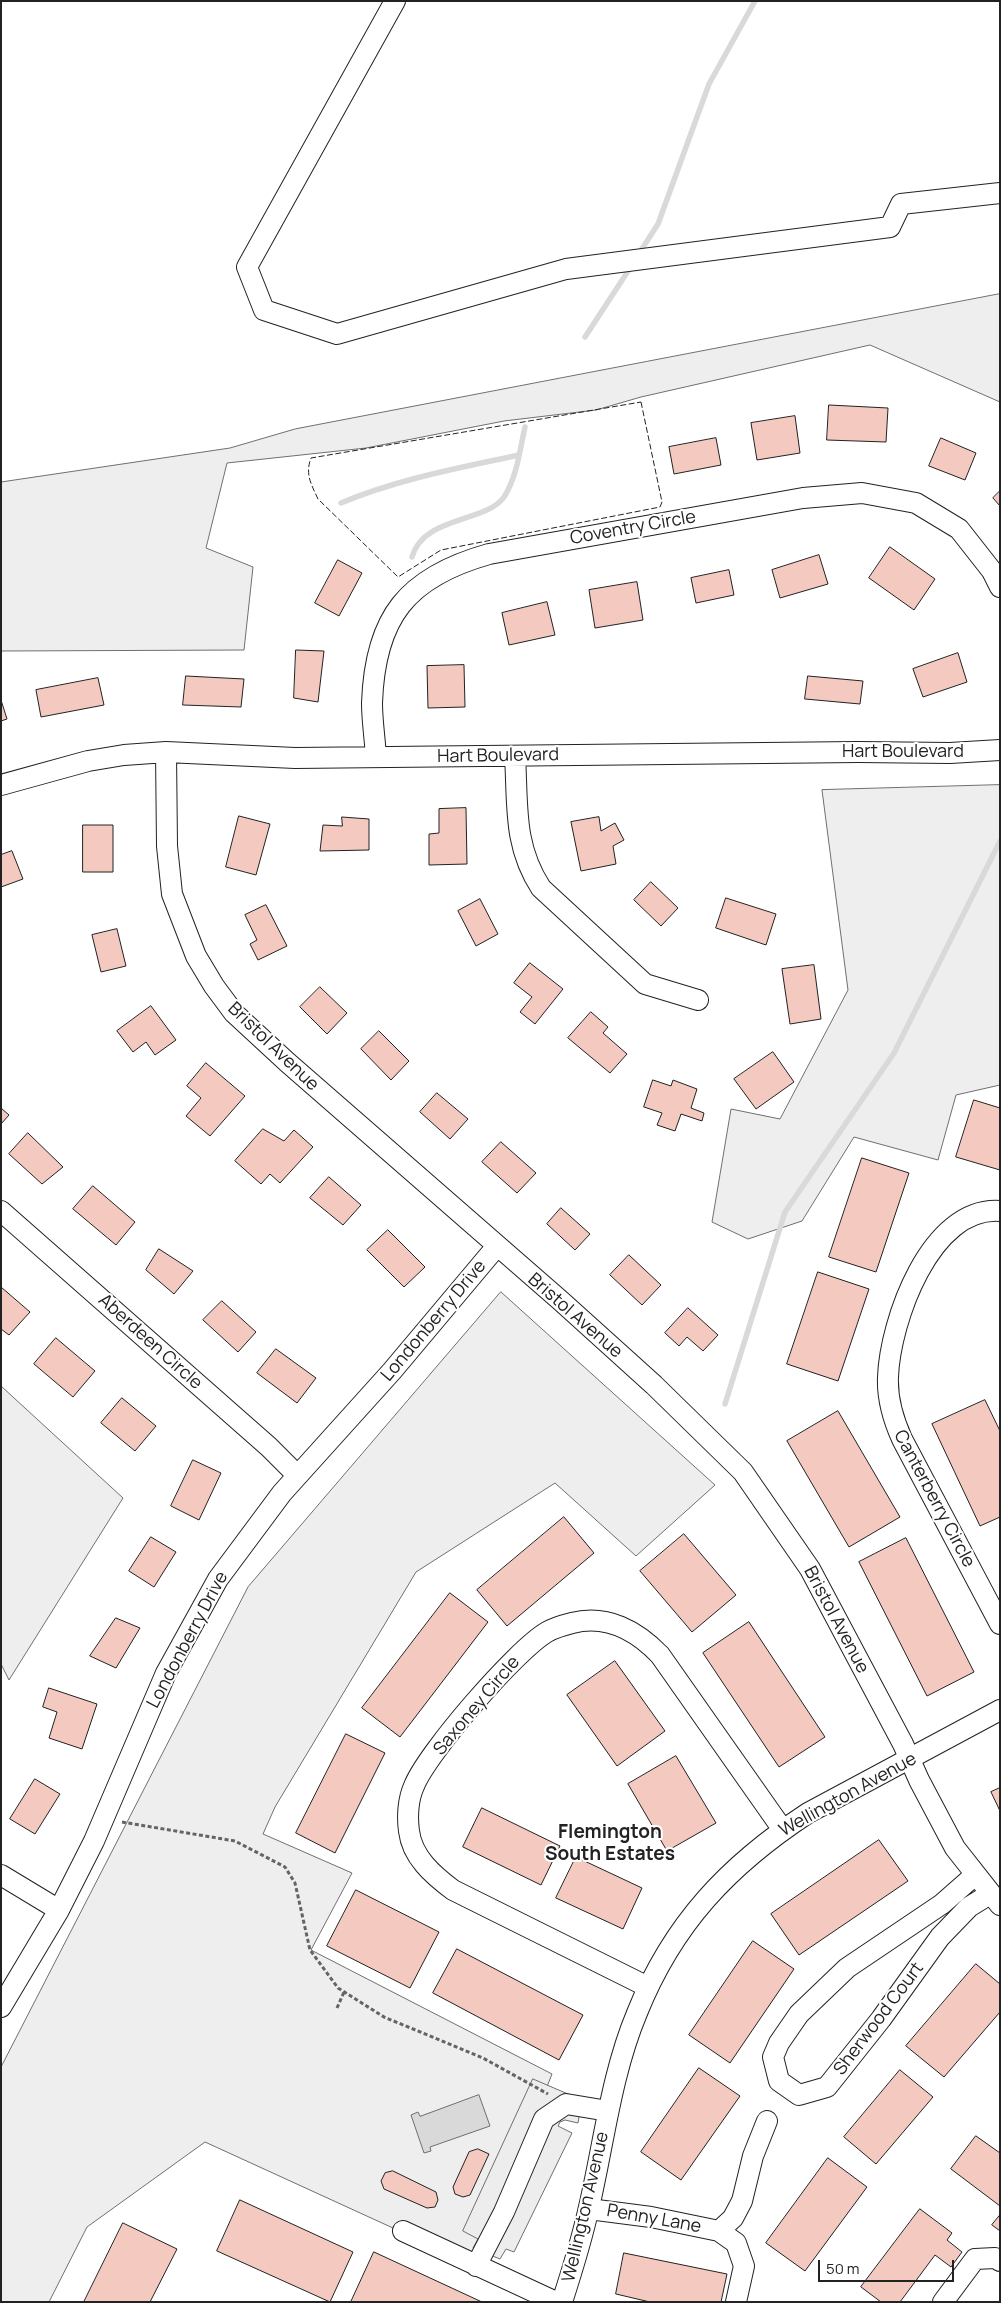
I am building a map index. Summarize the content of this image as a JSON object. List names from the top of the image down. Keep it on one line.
{"streets":{"street":["Coventry Circle","Hart Boulevard","Bristol Avenue","Londonberry Drive","Aberdeen Circle","Canterberry Circle","Saxoney Circle","Wellington Avenue","Sherwood Court","Penny Lane"]},"crossings":[["Coventry Circle","Hart Boulevard"],["Hart Boulevard","Bristol Avenue"],["Bristol Avenue","Londonberry Drive"],["Bristol Avenue","Wellington Avenue"],["Bristol Avenue","Sherwood Court"],["Londonberry Drive","Aberdeen Circle"],["Saxoney Circle","Wellington Avenue"],["Wellington Avenue","Penny Lane"]],"districts":["Flemington South Estates"],"scale_bar":"50 m"}
